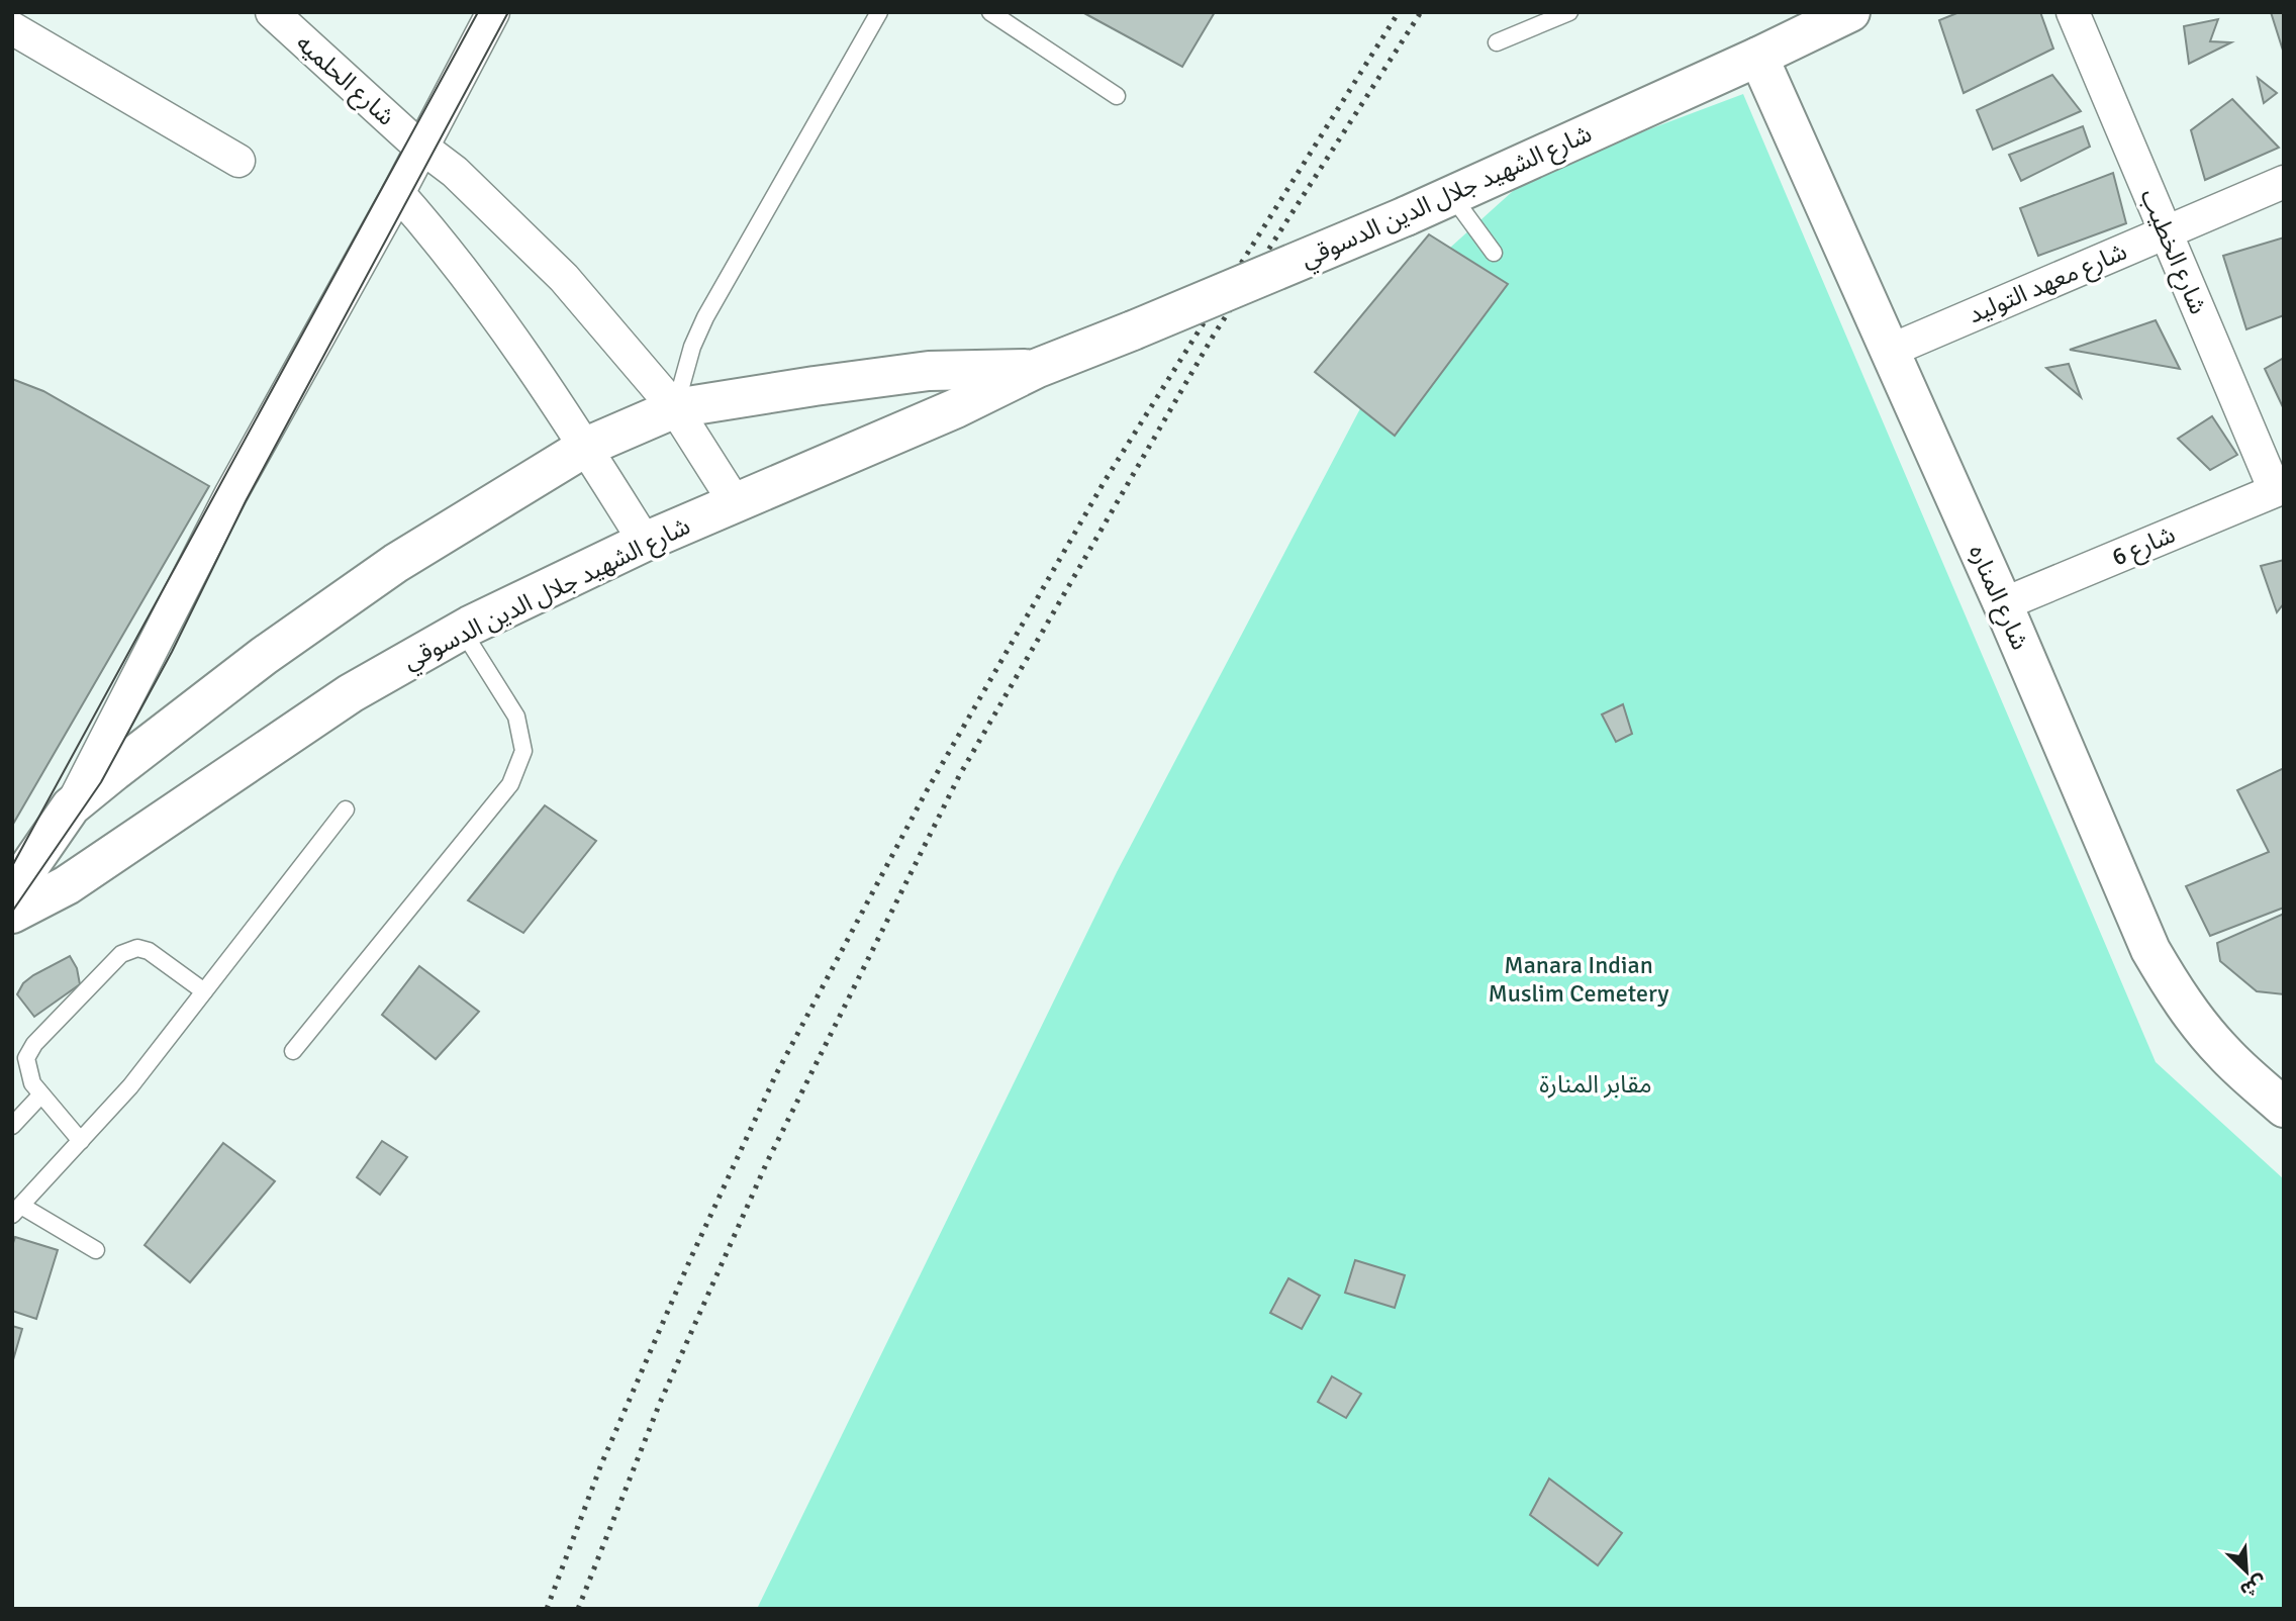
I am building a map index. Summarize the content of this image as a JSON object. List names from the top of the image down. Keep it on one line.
{"streets":{"main road":["شارع الشهيد جلال الدين الدسوقي","شارع المناره"],"street":["شارع الحلميه","شارع الخطيب","شارع معهد التوليد","شارع 6"]},"crossings":[["شارع الحلميه","شارع الشهيد جلال الدين الدسوقي"],["شارع الشهيد جلال الدين الدسوقي","شارع المناره"],["شارع الخطيب","شارع معهد التوليد"],["شارع الخطيب","شارع 6"],["شارع معهد التوليد","شارع المناره"],["شارع 6","شارع المناره"]],"parks":["Manara Indian Muslim Cemetery","مقابر المنارة"],"north":"bottom right"}
